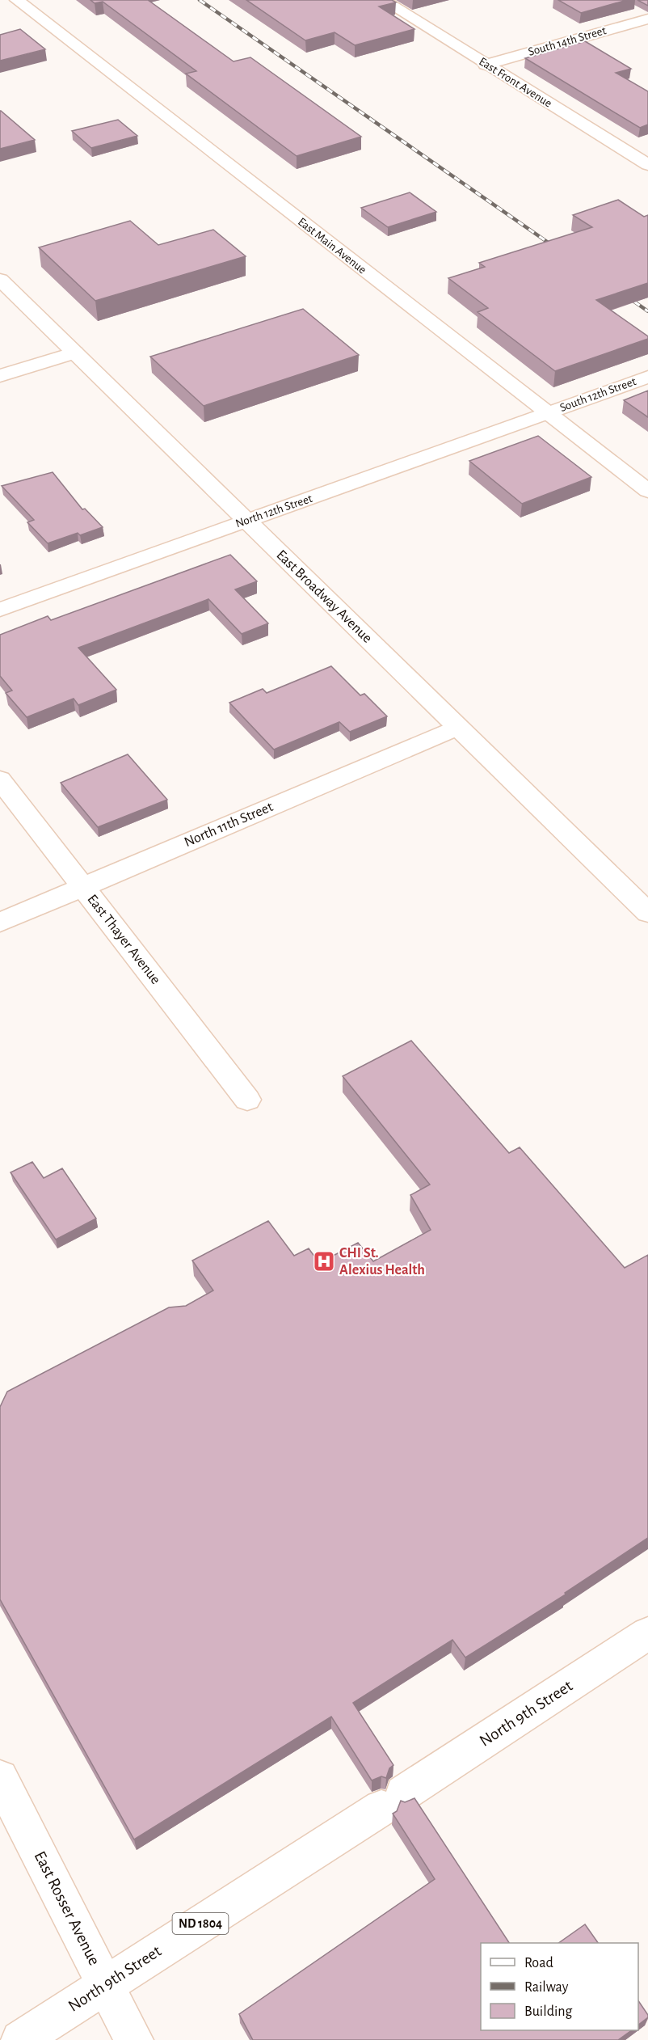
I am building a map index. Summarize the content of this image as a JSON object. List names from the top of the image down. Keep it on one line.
{"streets":{"street":["South 14th Street","East Front Avenue","East Main Avenue","South 12th Street","North 12th Street","East Broadway Avenue","North 11th Street","East Thayer Avenue","North 9th Street","East Rosser Avenue","ND 1804"]},"crossings":[["South 14th Street","East Front Avenue"],["East Main Avenue","South 12th Street"],["East Main Avenue","North 12th Street"],["South 12th Street","North 12th Street"],["North 12th Street","East Broadway Avenue"],["East Broadway Avenue","North 11th Street"],["North 11th Street","East Thayer Avenue"],["North 9th Street","East Rosser Avenue"]],"places":{"hospital":["CHI St. Alexius Health"]},"legend":["Road","Railway","Building"]}
